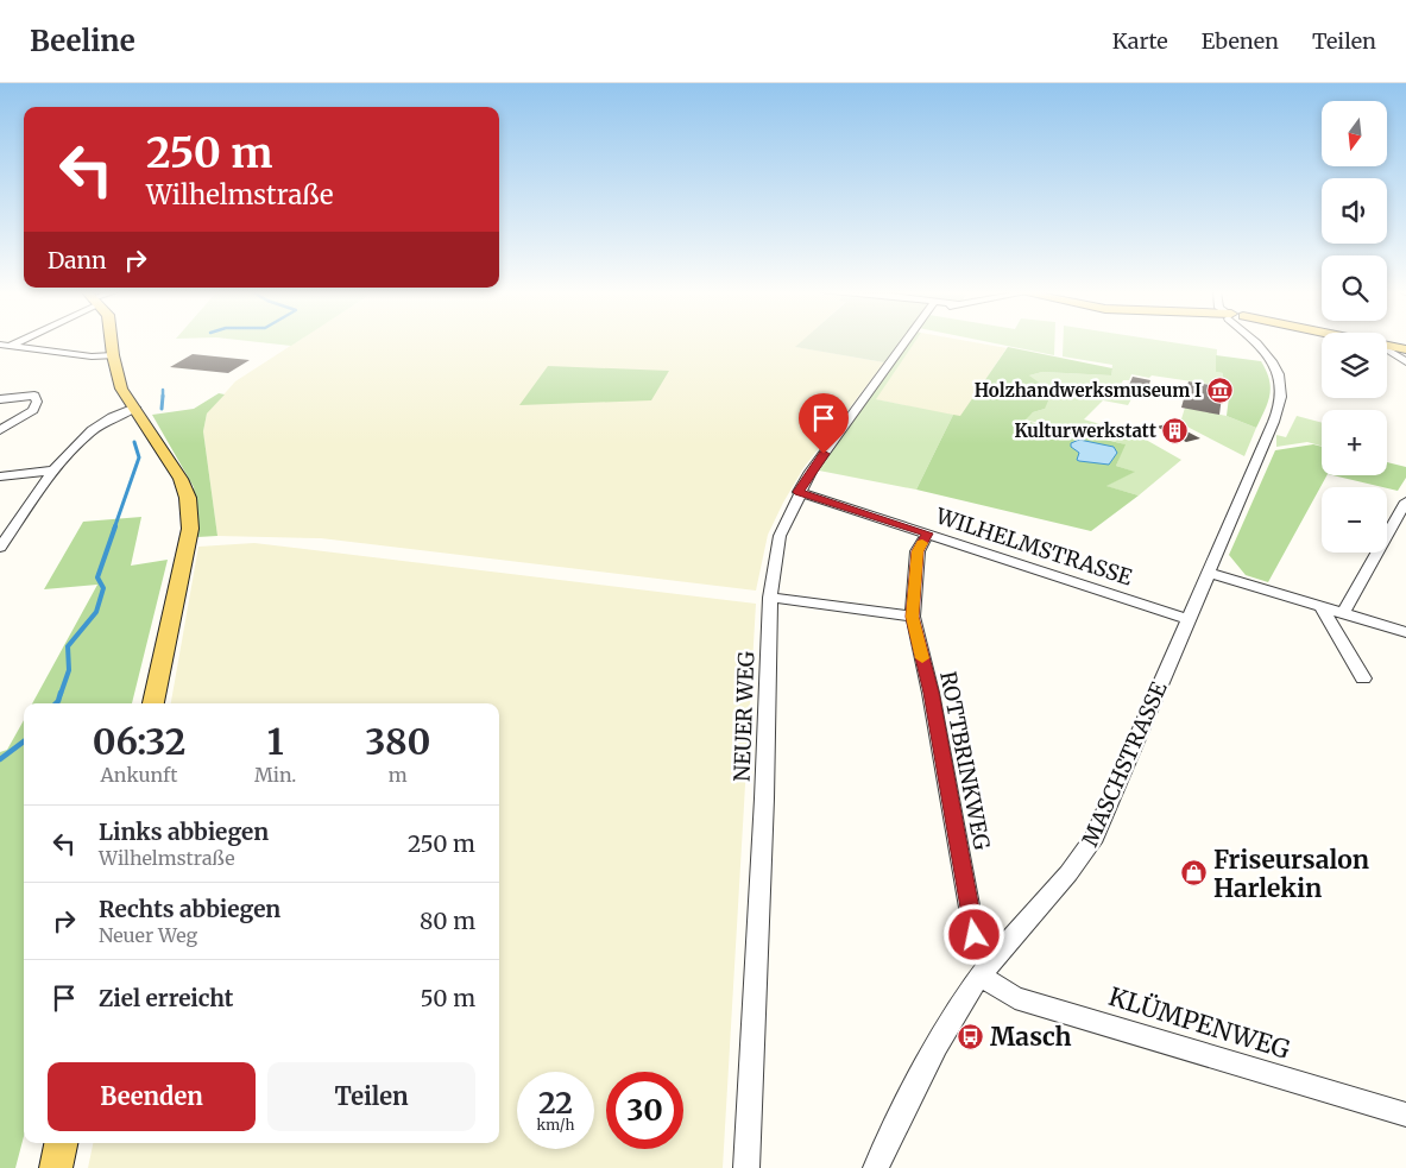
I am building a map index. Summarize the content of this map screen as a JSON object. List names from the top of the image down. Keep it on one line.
{"streets":{"street":["WILHELMSTRASSE","NEUER WEG","ROTTBRINKWEG","MASCHSTRASSE","KLÜMPENWEG"]},"crossings":[["WILHELMSTRASSE","NEUER WEG"],["WILHELMSTRASSE","ROTTBRINKWEG"],["WILHELMSTRASSE","MASCHSTRASSE"],["ROTTBRINKWEG","MASCHSTRASSE"],["MASCHSTRASSE","KLÜMPENWEG"]],"places":{"museum":["Holzhandwerksmuseum I"],"building":["Kulturwerkstatt"],"shop":["Friseursalon Harlekin"],"bus stop":["Masch"]},"north":"bottom","page":{"header":"Beeline","nav":["Karte","Ebenen","Teilen"],"map_buttons":["+","−"],"turn":["250 m","Wilhelmstraße"],"then":"Dann","eta":["06:32","Ankunft","1","Min.","380","m"],"list":[{"name":"Links abbiegen","note":"Wilhelmstraße","value":"250 m"},{"name":"Rechts abbiegen","note":"Neuer Weg","value":"80 m"},{"name":"Ziel erreicht","value":"50 m"}],"buttons":["Beenden","Teilen"],"speed":"22 km/h","limit":"30"}}
